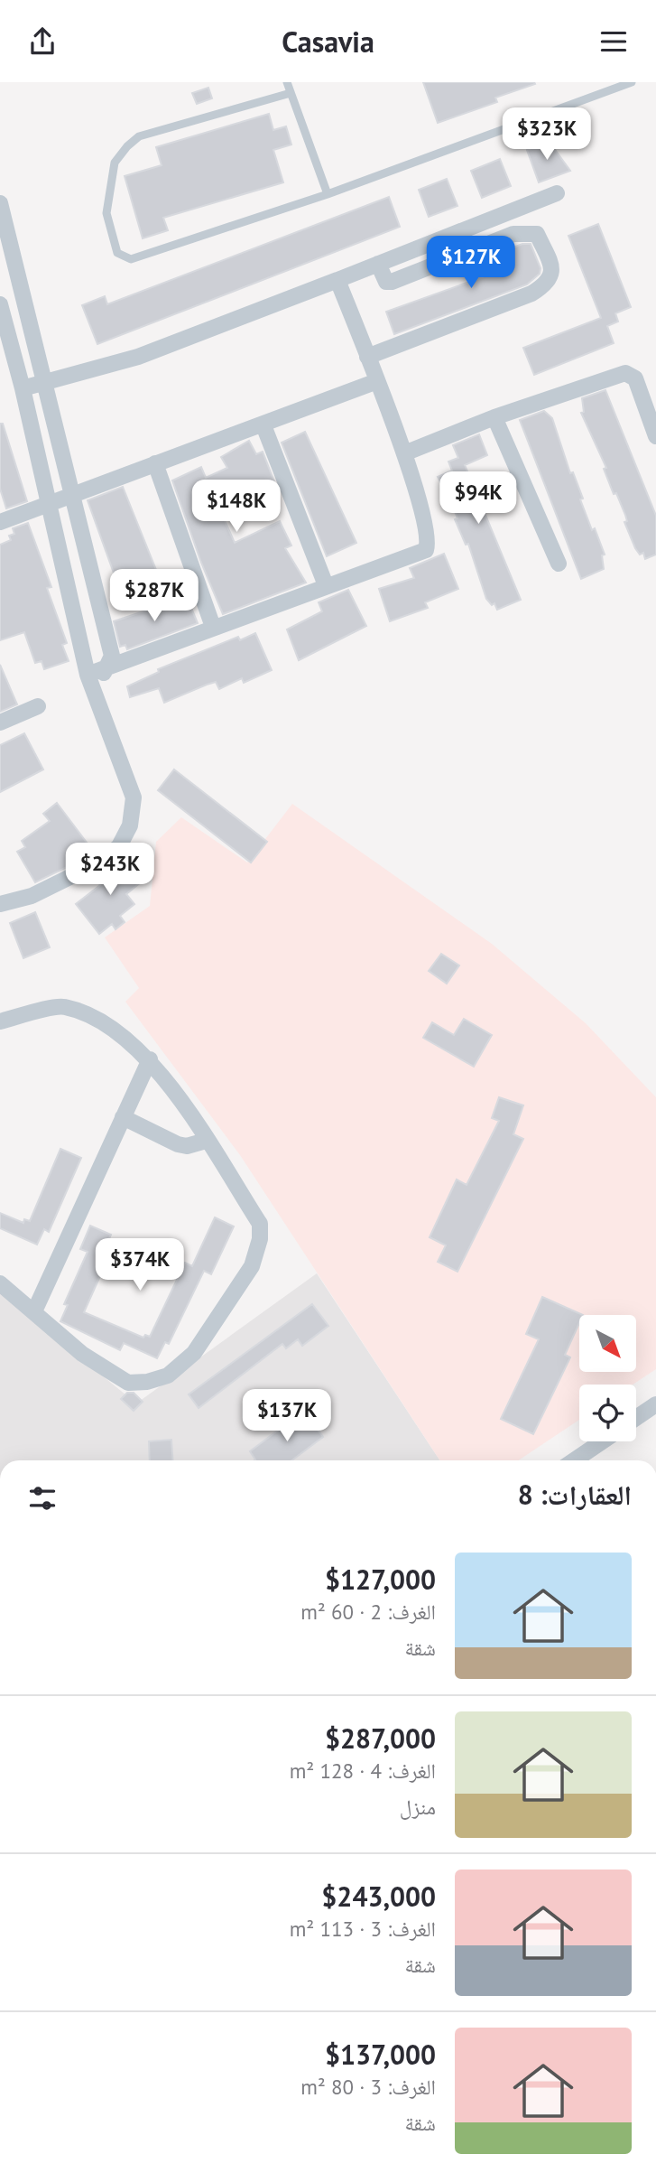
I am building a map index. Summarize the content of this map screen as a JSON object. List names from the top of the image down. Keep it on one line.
{"north":"bottom right","page":{"header":"Casavia","price":["$323K","$127K","$94K","$148K","$287K","$243K","$374K","$137K"],"heading":"العقارات: 8","list":[{"name":"$127,000","note":"الغرف: 2 · 60 m² · شقة"},{"name":"$287,000","note":"الغرف: 4 · 128 m² · منزل"},{"name":"$243,000","note":"الغرف: 3 · 113 m² · شقة"},{"name":"$137,000","note":"الغرف: 3 · 80 m² · شقة"}]}}
